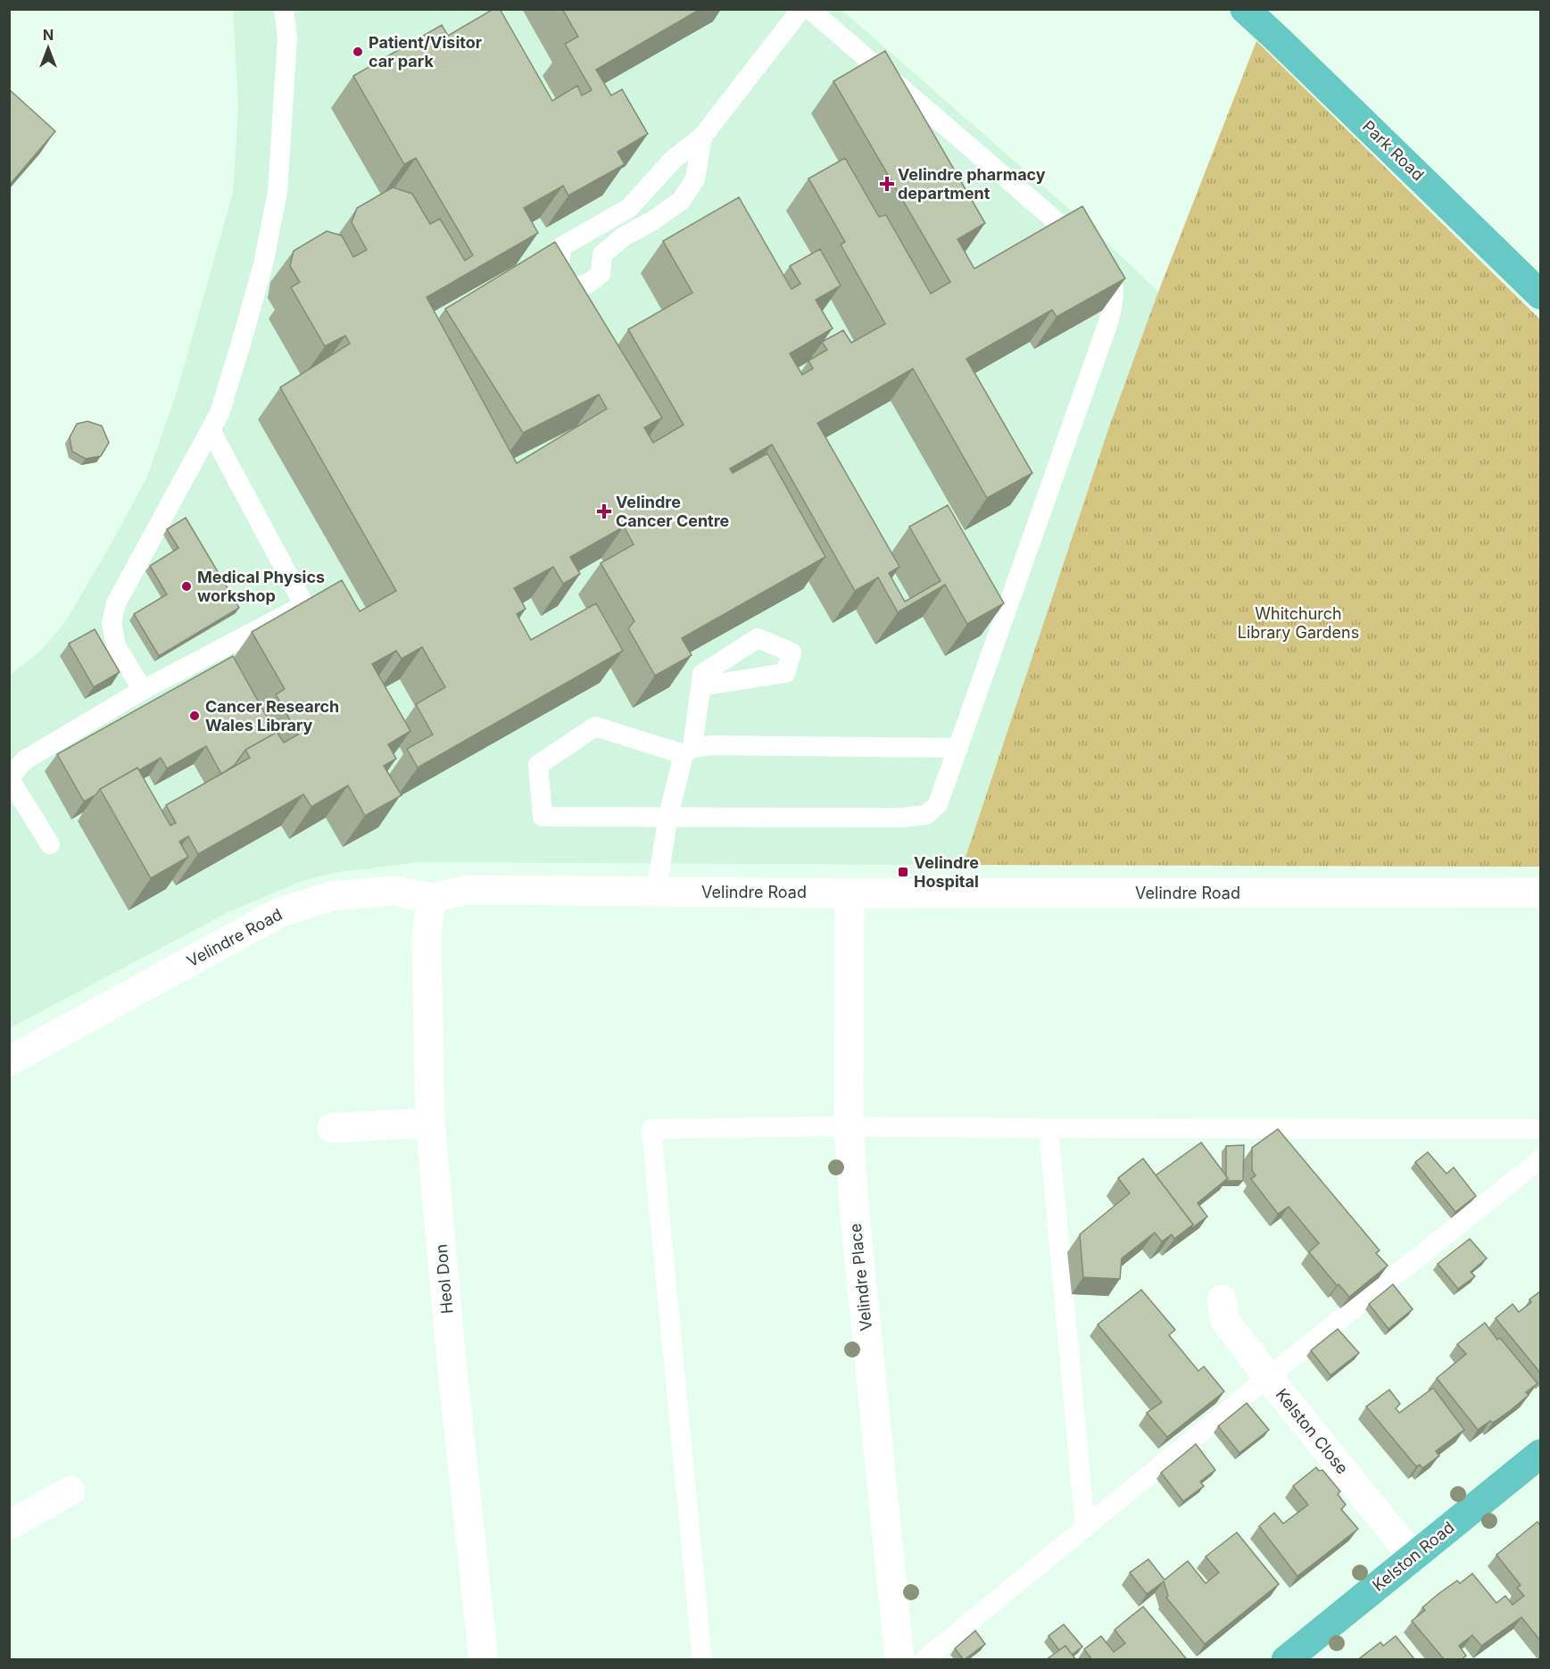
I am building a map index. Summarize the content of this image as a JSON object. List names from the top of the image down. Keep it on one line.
{"streets":{"main road":["Park Road","Kelston Road"],"street":["Velindre Road","Velindre Place","Heol Don","Kelston Close"]},"crossings":[["Velindre Road","Velindre Place"],["Velindre Road","Heol Don"],["Kelston Close","Kelston Road"]],"parks":["Whitchurch Library Gardens"],"places":{"other":["Patient/Visitor car park","Medical Physics workshop","Cancer Research Wales Library"],"health":["Velindre pharmacy department","Velindre Cancer Centre"],"transit":["Velindre Hospital"]},"north":"top"}
